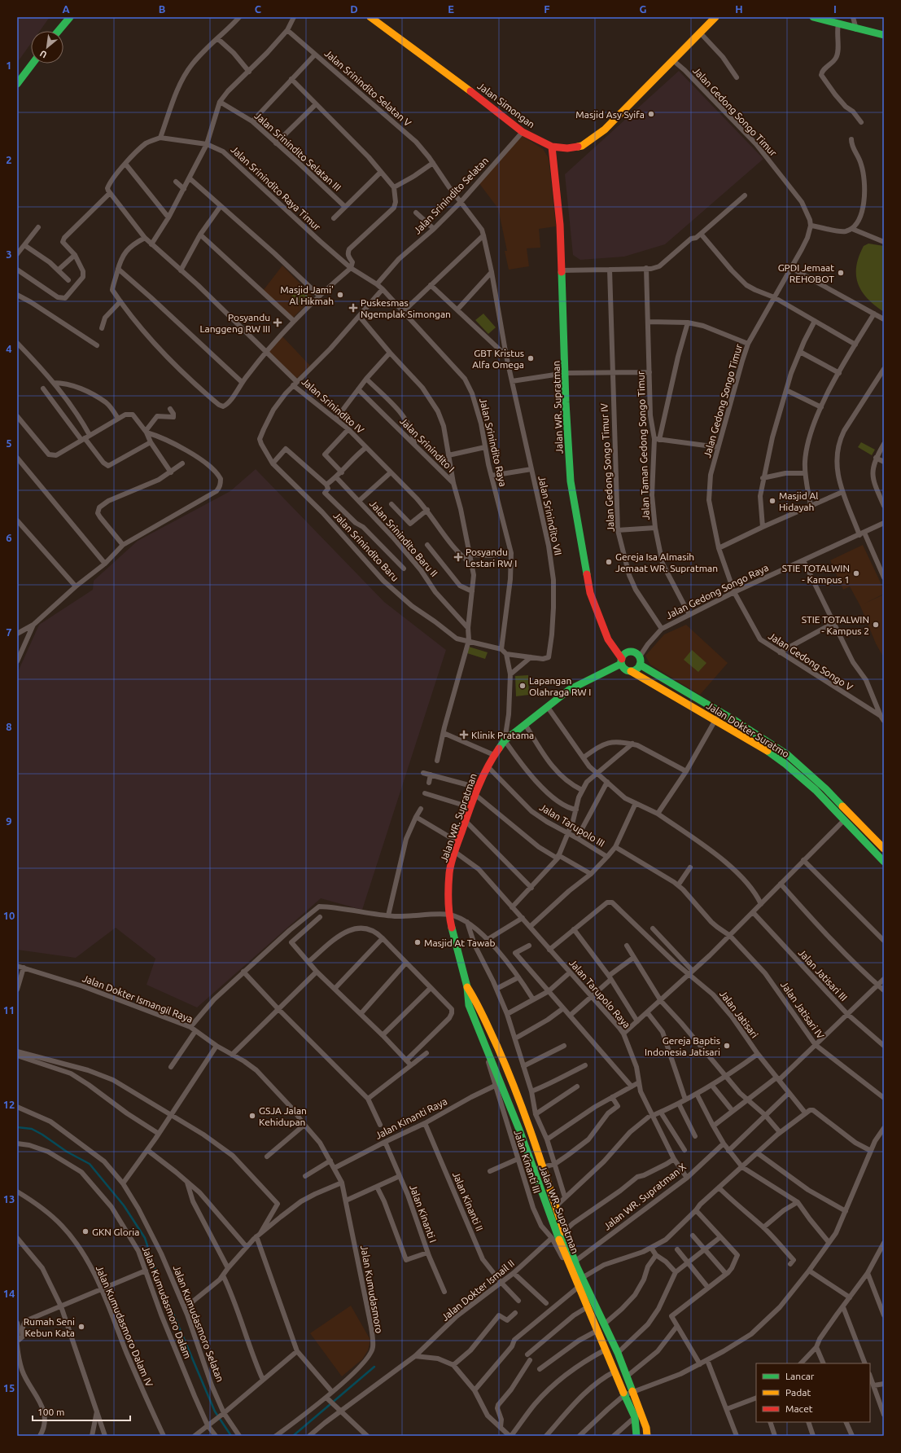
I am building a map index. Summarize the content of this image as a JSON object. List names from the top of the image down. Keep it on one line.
{"streets":{"main road":["Jalan Simongan","Jalan WR. Supratman","Jalan Dokter Suratmo"],"street":["Jalan Srinindito Selatan V","Jalan Gedong Songo Timur","Jalan Srinindito Selatan III","Jalan Srinindito Raya Timur","Jalan Srinindito Selatan","Jalan Srinindito IV","Jalan Srinindito Raya","Jalan Srinindito I","Jalan Taman Gedong Songo Timur","Jalan Gedong Songo Timur IV","Jalan Srinindito VII","Jalan Srinindito Baru II","Jalan Srinindito Baru","Jalan Gedong Songo Raya","Jalan Gedong Songo V","Jalan Tarupolo III","Jalan Jatisari III","Jalan Tarupolo Raya","Jalan Dokter Ismangil Raya","Jalan Jatisari IV","Jalan Jatisari","Jalan Kinanti Raya","Jalan Kinanti III","Jalan WR. Supratman X","Jalan Kinanti II","Jalan Kinanti I","Jalan Kumudasmoro","Jalan Dokter Ismail II","Jalan Kumudasmoro Dalam","Jalan Kumudasmoro Selatan","Jalan Kumudasmoro Dalam IV"]},"crossings":[["Jalan Srinindito Selatan V","Jalan Srinindito Selatan"],["Jalan Srinindito Selatan V","Jalan Srinindito VII"],["Jalan Simongan","Jalan Gedong Songo Timur"],["Jalan Simongan","Jalan Srinindito Selatan"],["Jalan Simongan","Jalan WR. Supratman"],["Jalan Gedong Songo Timur","Jalan Gedong Songo Raya"],["Jalan Gedong Songo Timur","Jalan Gedong Songo V"],["Jalan Srinindito Raya Timur","Jalan Srinindito Raya"],["Jalan Srinindito Selatan","Jalan Srinindito Raya"],["Jalan Srinindito Selatan","Jalan Srinindito VII"],["Jalan Srinindito IV","Jalan Srinindito Raya"],["Jalan Srinindito IV","Jalan Srinindito I"],["Jalan Srinindito IV","Jalan Srinindito Baru"],["Jalan WR. Supratman","Jalan Gedong Songo Raya"],["Jalan WR. Supratman","Jalan Dokter Suratmo"],["Jalan WR. Supratman","Jalan Tarupolo III"],["Jalan WR. Supratman","Jalan Tarupolo Raya"],["Jalan WR. Supratman","Jalan Kinanti III"],["Jalan WR. Supratman","Jalan WR. Supratman X"],["Jalan Srinindito Raya","Jalan Srinindito Baru"],["Jalan Srinindito I","Jalan Srinindito Baru II"],["Jalan Srinindito I","Jalan Srinindito Baru"],["Jalan Taman Gedong Songo Timur","Jalan Gedong Songo Raya"],["Jalan Gedong Songo Timur IV","Jalan Gedong Songo Raya"],["Jalan Gedong Songo Raya","Jalan Gedong Songo V"],["Jalan Gedong Songo Raya","Jalan Dokter Suratmo"],["Jalan Tarupolo Raya","Jalan WR. Supratman X"],["Jalan Dokter Ismangil Raya","Jalan Kinanti Raya"],["Jalan Dokter Ismangil Raya","Jalan Kumudasmoro"],["Jalan Kinanti Raya","Jalan Kinanti III"],["Jalan Kinanti Raya","Jalan Kinanti II"],["Jalan Kinanti Raya","Jalan Kinanti I"],["Jalan Kinanti III","Jalan Dokter Ismail II"],["Jalan Kinanti II","Jalan Dokter Ismail II"]],"places":{"other":["Masjid Asy Syifa","GPDI Jemaat REHOBOT","Masjid Jami' Al Hikmah","GBT Kristus Alfa Omega","Masjid Al Hidayah","Gereja Isa Almasih Jemaat WR. Supratman","STIE TOTALWIN - Kampus 1","STIE TOTALWIN - Kampus 2","Lapangan Olahraga RW I","Masjid At Tawab","Gereja Baptis Indonesia Jatisari","GSJA Jalan Kehidupan","GKN Gloria","Rumah Seni Kebun Kata"],"health":["Puskesmas Ngemplak Simongan","Posyandu Langgeng RW III","Posyandu Lestari RW I","Klinik Pratama"]},"legend":["Lancar","Padat","Macet"],"scale_bar":"100 m","north":"bottom left","grid":{"columns":["A","B","C","D","E","F","G","H","I"],"rows":["1","2","3","4","5","6","7","8","9","10","11","12","13","14","15"]}}
